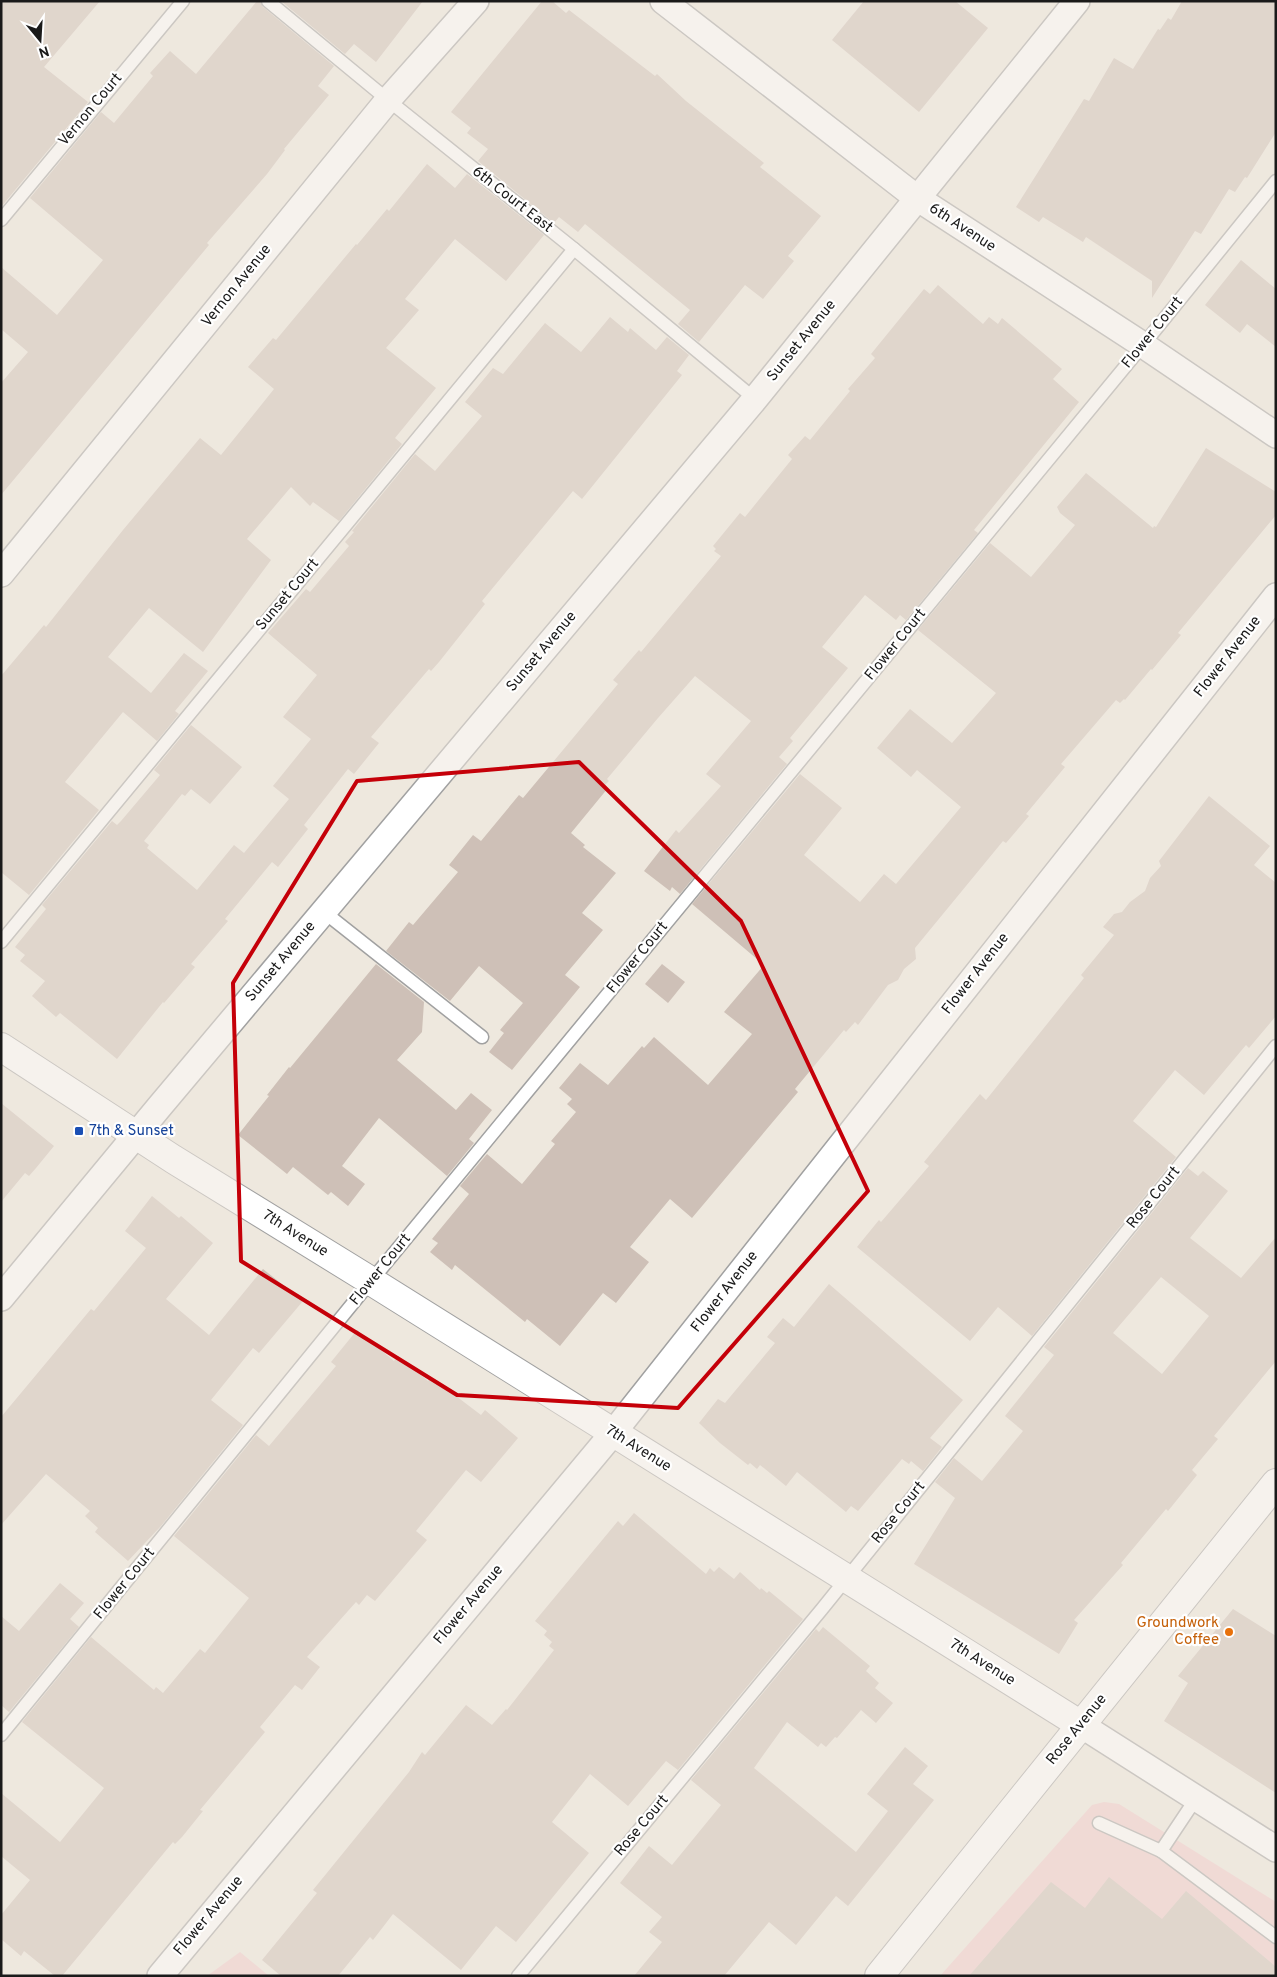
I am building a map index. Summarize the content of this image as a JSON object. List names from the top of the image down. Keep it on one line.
{"streets":{"street":["6th Avenue","Vernon Avenue","Sunset Avenue","Flower Avenue","7th Avenue","Rose Avenue"],"lane":["Vernon Court","6th Court East","Flower Court","Sunset Court","Rose Court"]},"crossings":[["6th Court East","Vernon Avenue"],["6th Court East","Sunset Avenue"],["6th Court East","Sunset Court"],["6th Avenue","Flower Court"],["6th Avenue","Sunset Avenue"],["Flower Court","7th Avenue"],["Sunset Avenue","7th Avenue"],["Flower Avenue","7th Avenue"],["Rose Court","7th Avenue"],["7th Avenue","Rose Avenue"]],"places":{"transit":["7th & Sunset"],"other":["Groundwork Coffee"]},"north":"bottom"}
